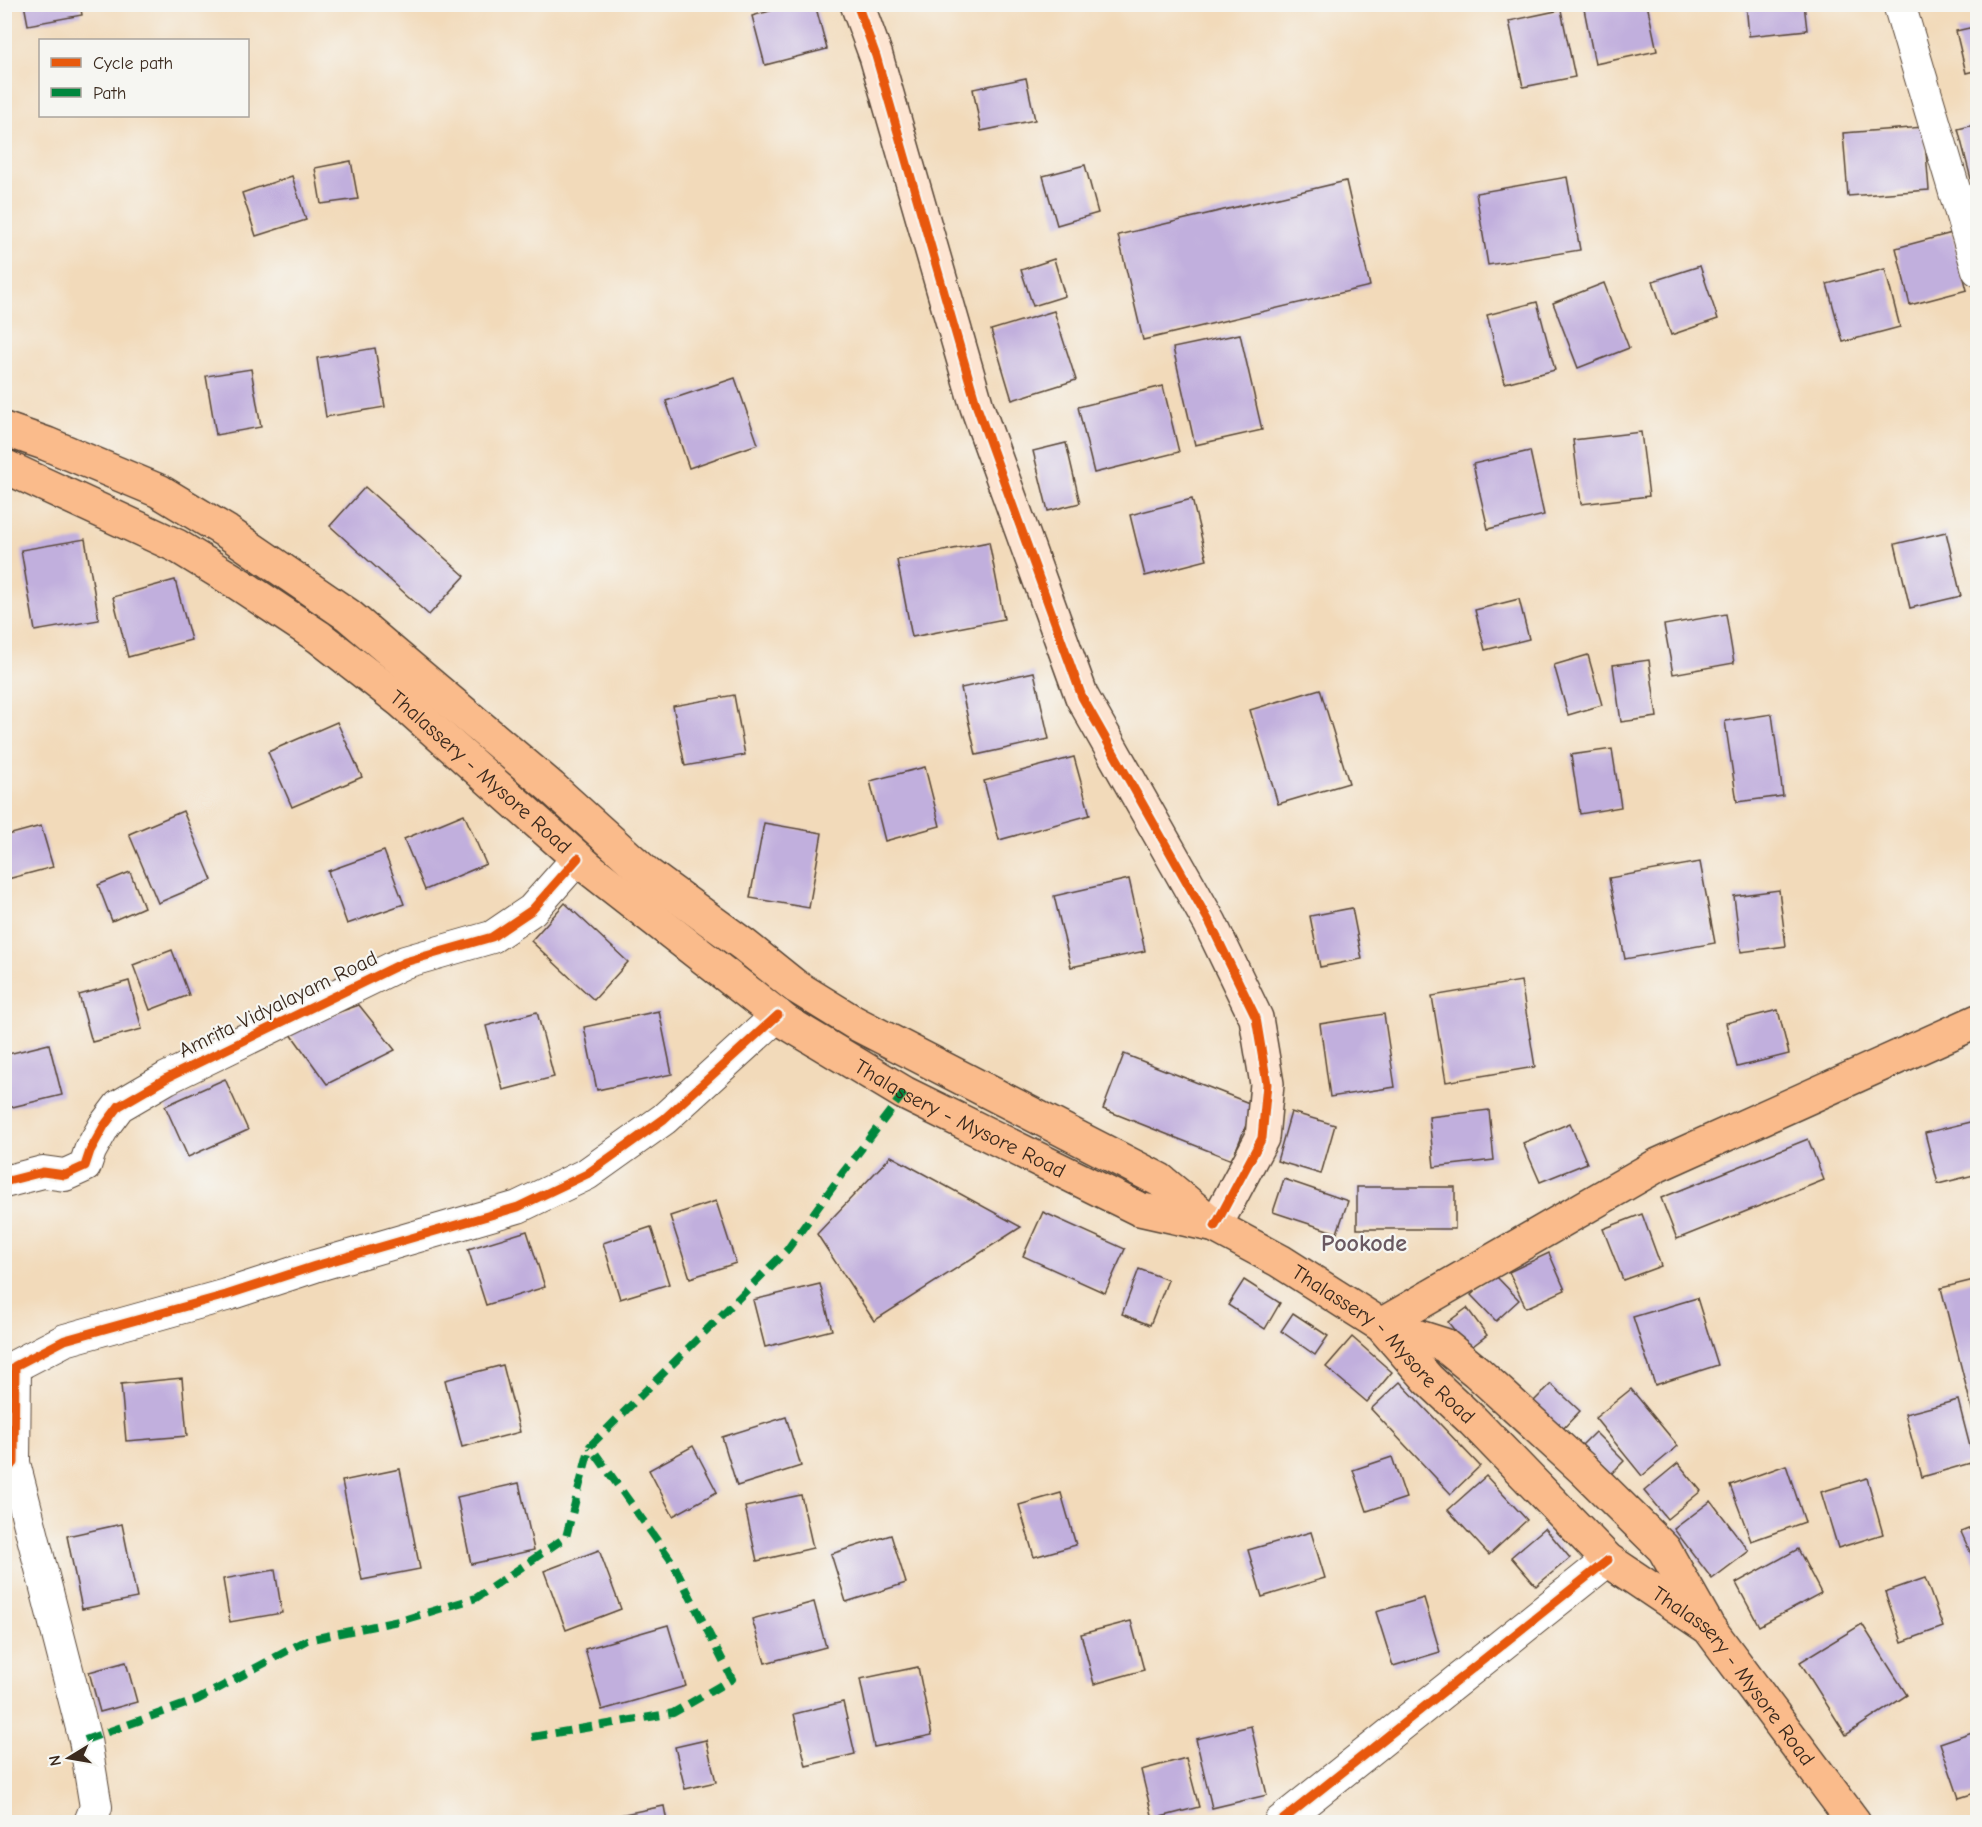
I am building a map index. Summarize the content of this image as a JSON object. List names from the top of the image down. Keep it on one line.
{"streets":{"main road":["Thalassery - Mysore Road"],"street":["Amrita Vidyalayam Road"]},"crossings":[["Thalassery - Mysore Road","Amrita Vidyalayam Road"]],"districts":["Pookode"],"legend":["Cycle path","Path"],"north":"left"}
